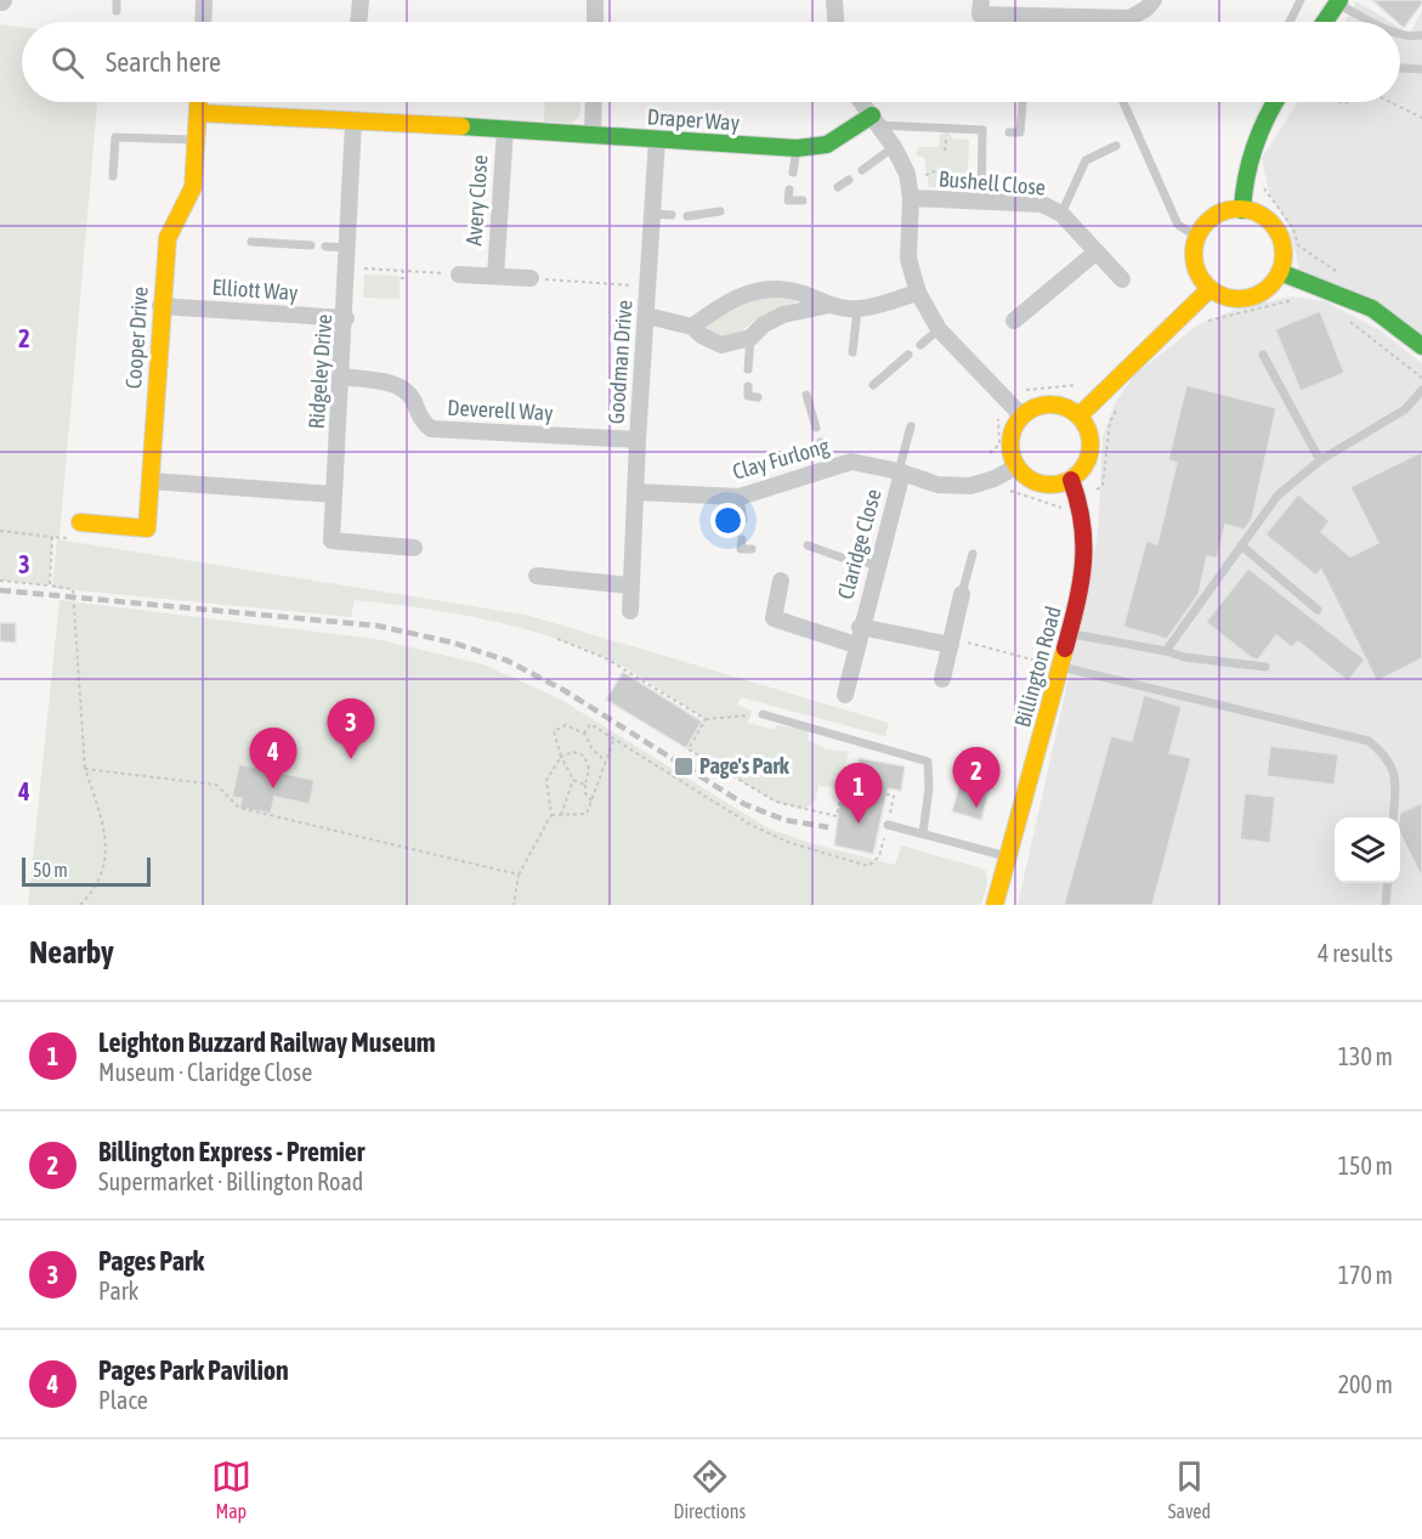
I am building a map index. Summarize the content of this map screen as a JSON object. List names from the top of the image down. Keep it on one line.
{"streets":{"street":["Draper Way","Bushell Close","Avery Close","Elliott Way","Cooper Drive","Goodman Drive","Ridgeley Drive","Deverell Way","Clay Furlong","Claridge Close","Billington Road"]},"crossings":[["Draper Way","Avery Close"],["Draper Way","Cooper Drive"],["Draper Way","Goodman Drive"],["Draper Way","Ridgeley Drive"],["Elliott Way","Cooper Drive"],["Elliott Way","Ridgeley Drive"],["Goodman Drive","Deverell Way"],["Goodman Drive","Clay Furlong"],["Ridgeley Drive","Deverell Way"],["Clay Furlong","Claridge Close"],["Clay Furlong","Billington Road"]],"places":{"transit":["Page's Park"]},"scale_bar":"50 m","page":{"search":"Search here","pins":["3","4","2","1"],"scale":"50 m","heading":["Nearby","4 results"],"list":[{"mark":"1","name":"Leighton Buzzard Railway Museum","note":"Museum · Claridge Close","value":"130 m"},{"mark":"2","name":"Billington Express - Premier","note":"Supermarket · Billington Road","value":"150 m"},{"mark":"3","name":"Pages Park","note":"Park","value":"170 m"},{"mark":"4","name":"Pages Park Pavilion","note":"Place","value":"200 m"}],"nav":["Map","Directions","Saved"]},"grid":{"rows":["2","3","4"]}}
